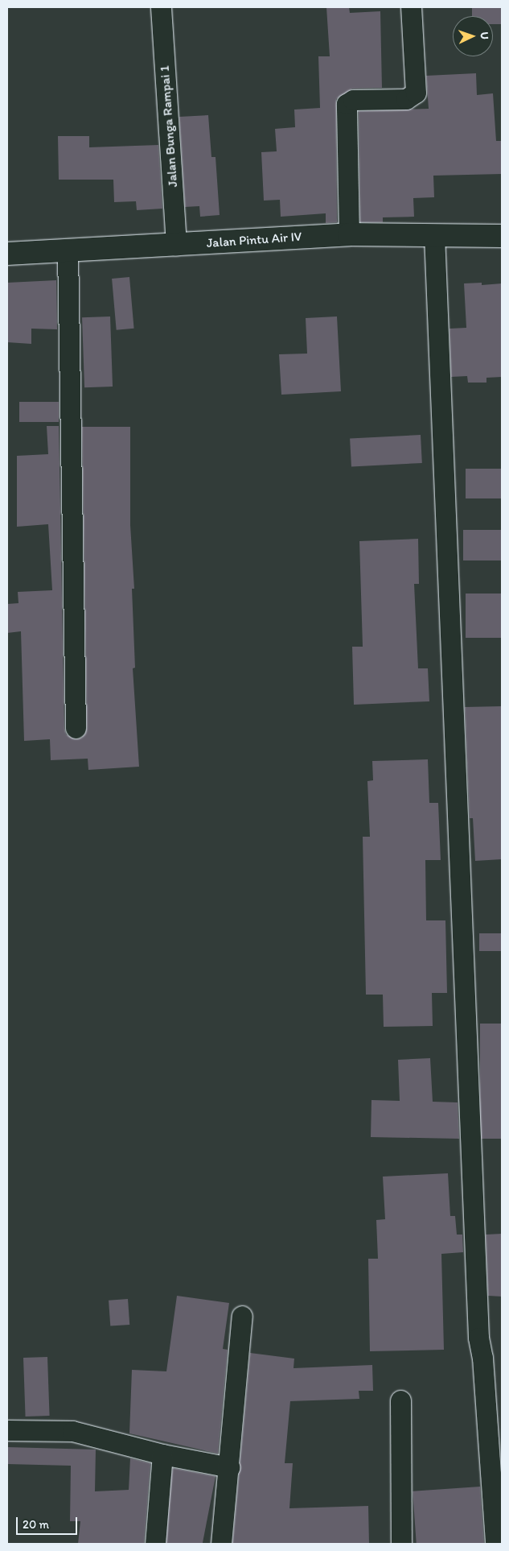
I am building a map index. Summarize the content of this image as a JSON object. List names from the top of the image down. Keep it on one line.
{"streets":{"main road":["Jalan Pintu Air IV"],"street":["Jalan Bunga Rampai 1"]},"crossings":[["Jalan Bunga Rampai 1","Jalan Pintu Air IV"]],"scale_bar":"20 m","north":"right"}
